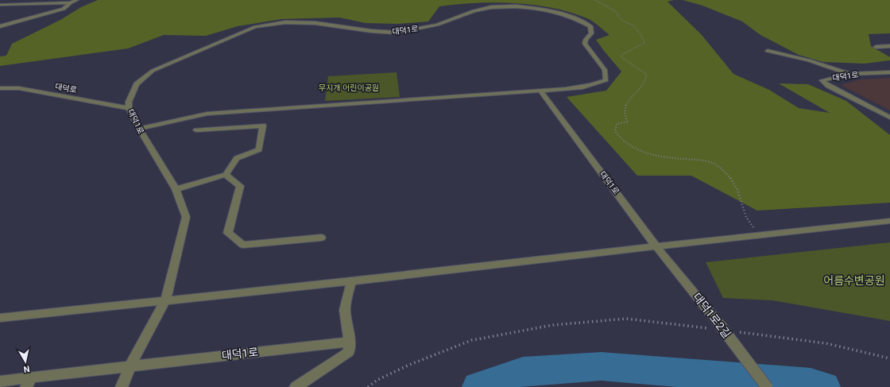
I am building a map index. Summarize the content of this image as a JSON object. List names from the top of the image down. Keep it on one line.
{"streets":{"street":["대덕1로","대덕로","대덕1로2길"]},"crossings":[["대덕1로","대덕로"],["대덕1로","대덕1로2길"]],"parks":["무지개 어린이공원","어름수변공원"],"north":"bottom"}
